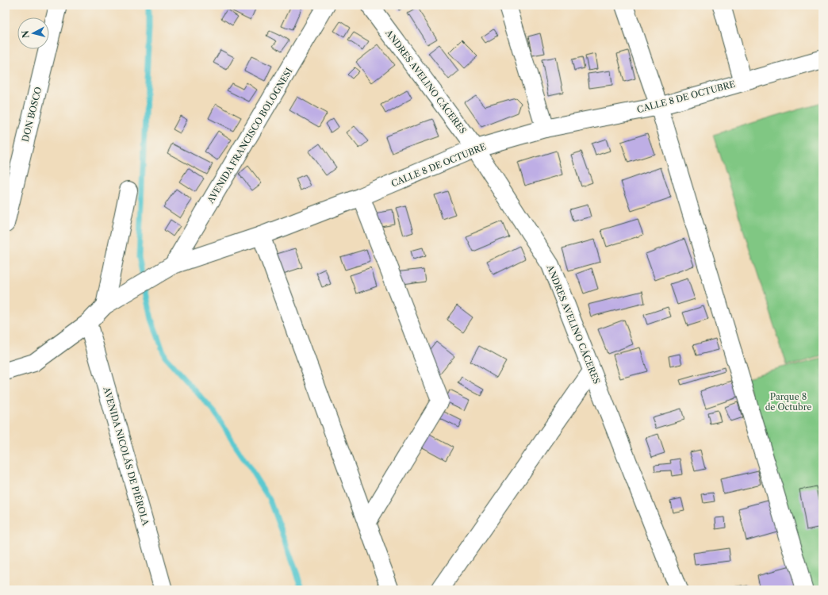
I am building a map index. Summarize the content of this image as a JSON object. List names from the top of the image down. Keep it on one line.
{"streets":{"street":["ANDRES AVELINO CÁCERES","CALLE 8 DE OCTUBRE","DON BOSCO","AVENIDA FRANCISCO BOLOGNESI","AVENIDA NICOLÁS DE PIÉROLA"]},"crossings":[["ANDRES AVELINO CÁCERES","CALLE 8 DE OCTUBRE"],["CALLE 8 DE OCTUBRE","AVENIDA FRANCISCO BOLOGNESI"],["CALLE 8 DE OCTUBRE","AVENIDA NICOLÁS DE PIÉROLA"]],"parks":["Parque 8 de Octubre"],"north":"left"}
